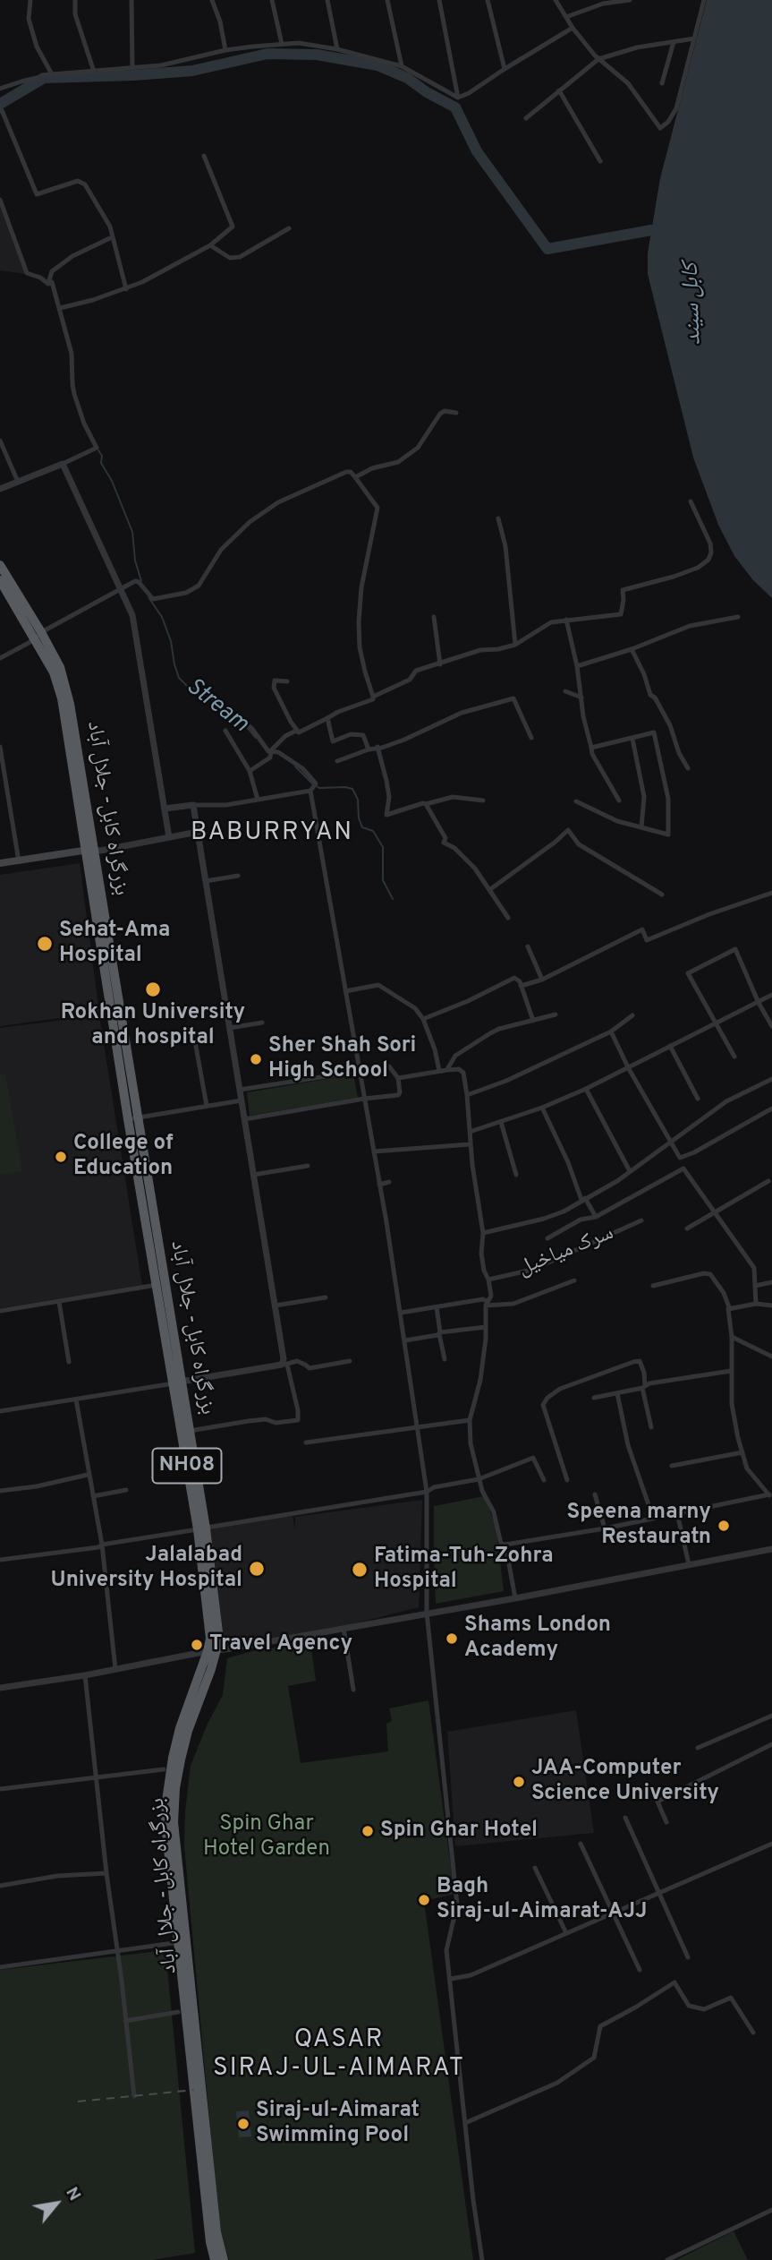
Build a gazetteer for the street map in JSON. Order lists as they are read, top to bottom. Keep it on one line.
{"streets":{"highway":["بزرگراه کابل- جلال آباد","NH08"],"street":["سرک میاخیل"]},"districts":["BABURRYAN","QASAR SIRAJ-UL-AIMARAT"],"water":["کابل سيند","Stream"],"parks":["Spin Ghar Hotel Garden"],"places":["Sehat-Ama Hospital","Rokhan University and hospital","Sher Shah Sori High School","College of Education","Speena marny Restauratn","Jalalabad University Hospital","Fatima-Tuh-Zohra Hospital","Shams London Academy","Travel Agency","JAA-Computer Science University","Spin Ghar Hotel","Bagh Siraj-ul-Aimarat-AJJ","Siraj-ul-Aimarat Swimming Pool"],"north":"top right"}
